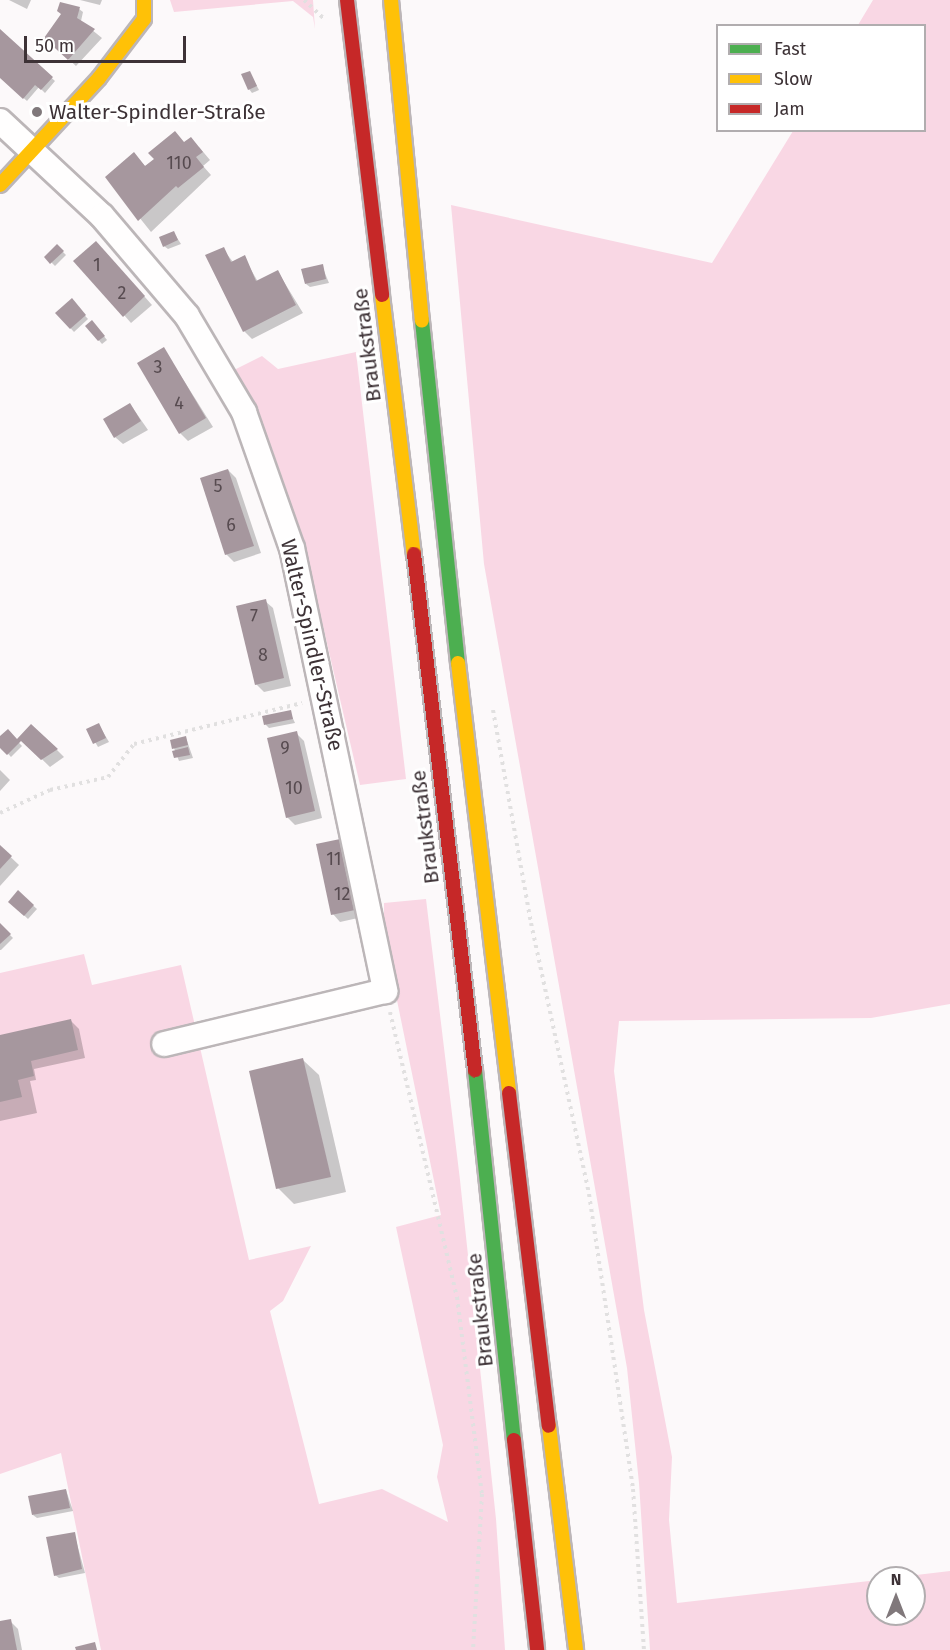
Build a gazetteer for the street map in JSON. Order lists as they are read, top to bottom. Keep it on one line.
{"streets":{"main road":["Braukstraße"],"street":["Walter-Spindler-Straße"]},"places":["Walter-Spindler-Straße"],"house_numbers":["110","1","2","3","4","5","6","7","8","9","10","11","12"],"legend":["Fast","Slow","Jam"],"scale_bar":"50 m","north":"top"}
